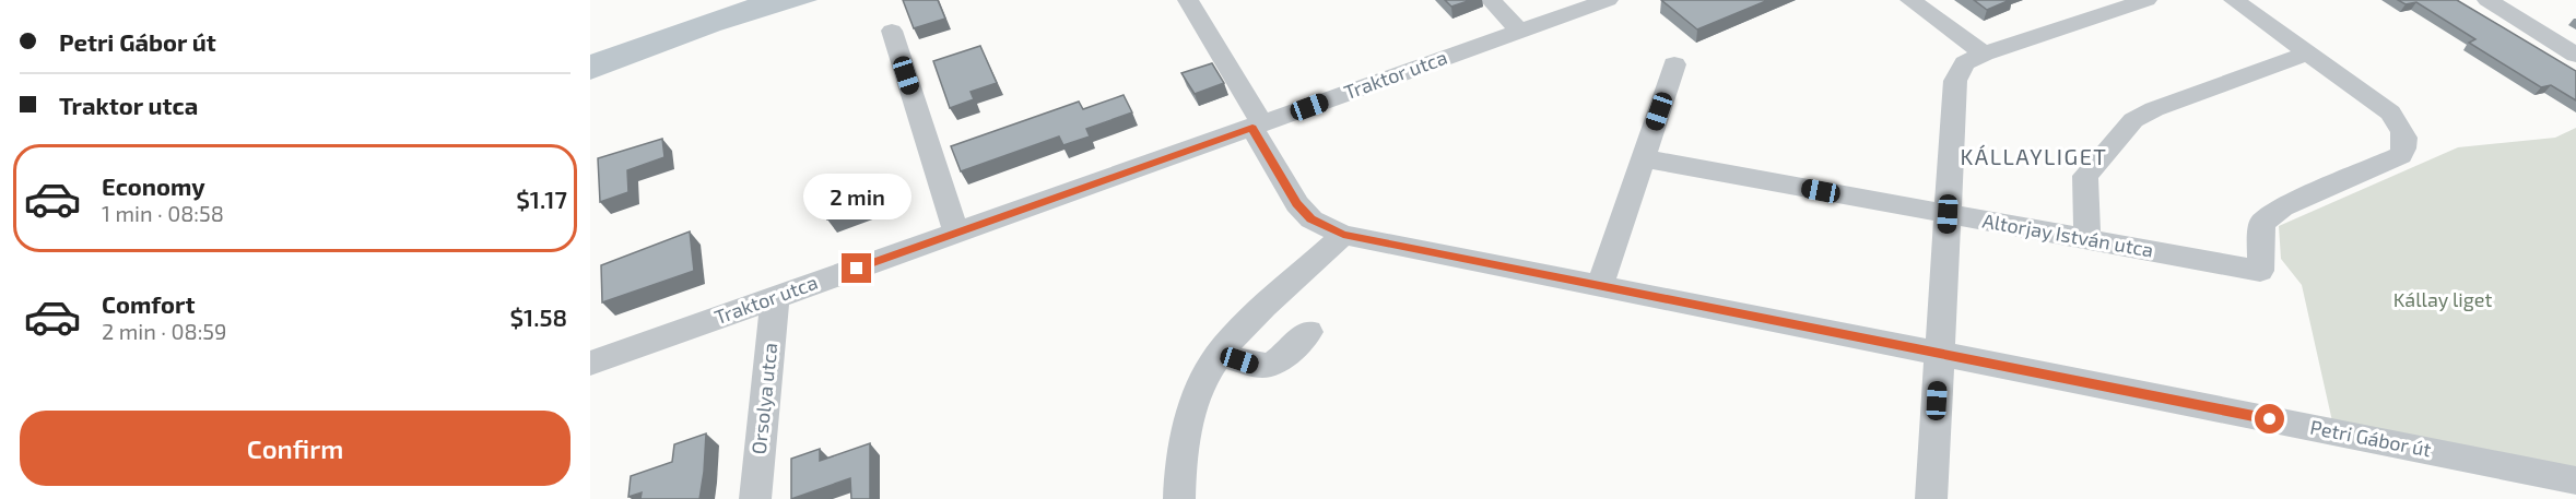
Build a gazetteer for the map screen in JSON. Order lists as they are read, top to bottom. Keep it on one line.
{"streets":{"street":["Traktor utca","Altorjay István utca","Orsolya utca","Petri Gábor út"]},"crossings":[["Traktor utca","Orsolya utca"],["Traktor utca","Petri Gábor út"]],"districts":["KÁLLAYLIGET"],"parks":["Kállay liget"],"page":{"banner":["Petri Gábor út","Traktor utca"],"list":[{"name":"Economy","note":"1 min · 08:58","value":"$1.17"},{"name":"Comfort","note":"2 min · 08:59","value":"$1.58"}],"bubble":"2 min","buttons":"Confirm"}}
